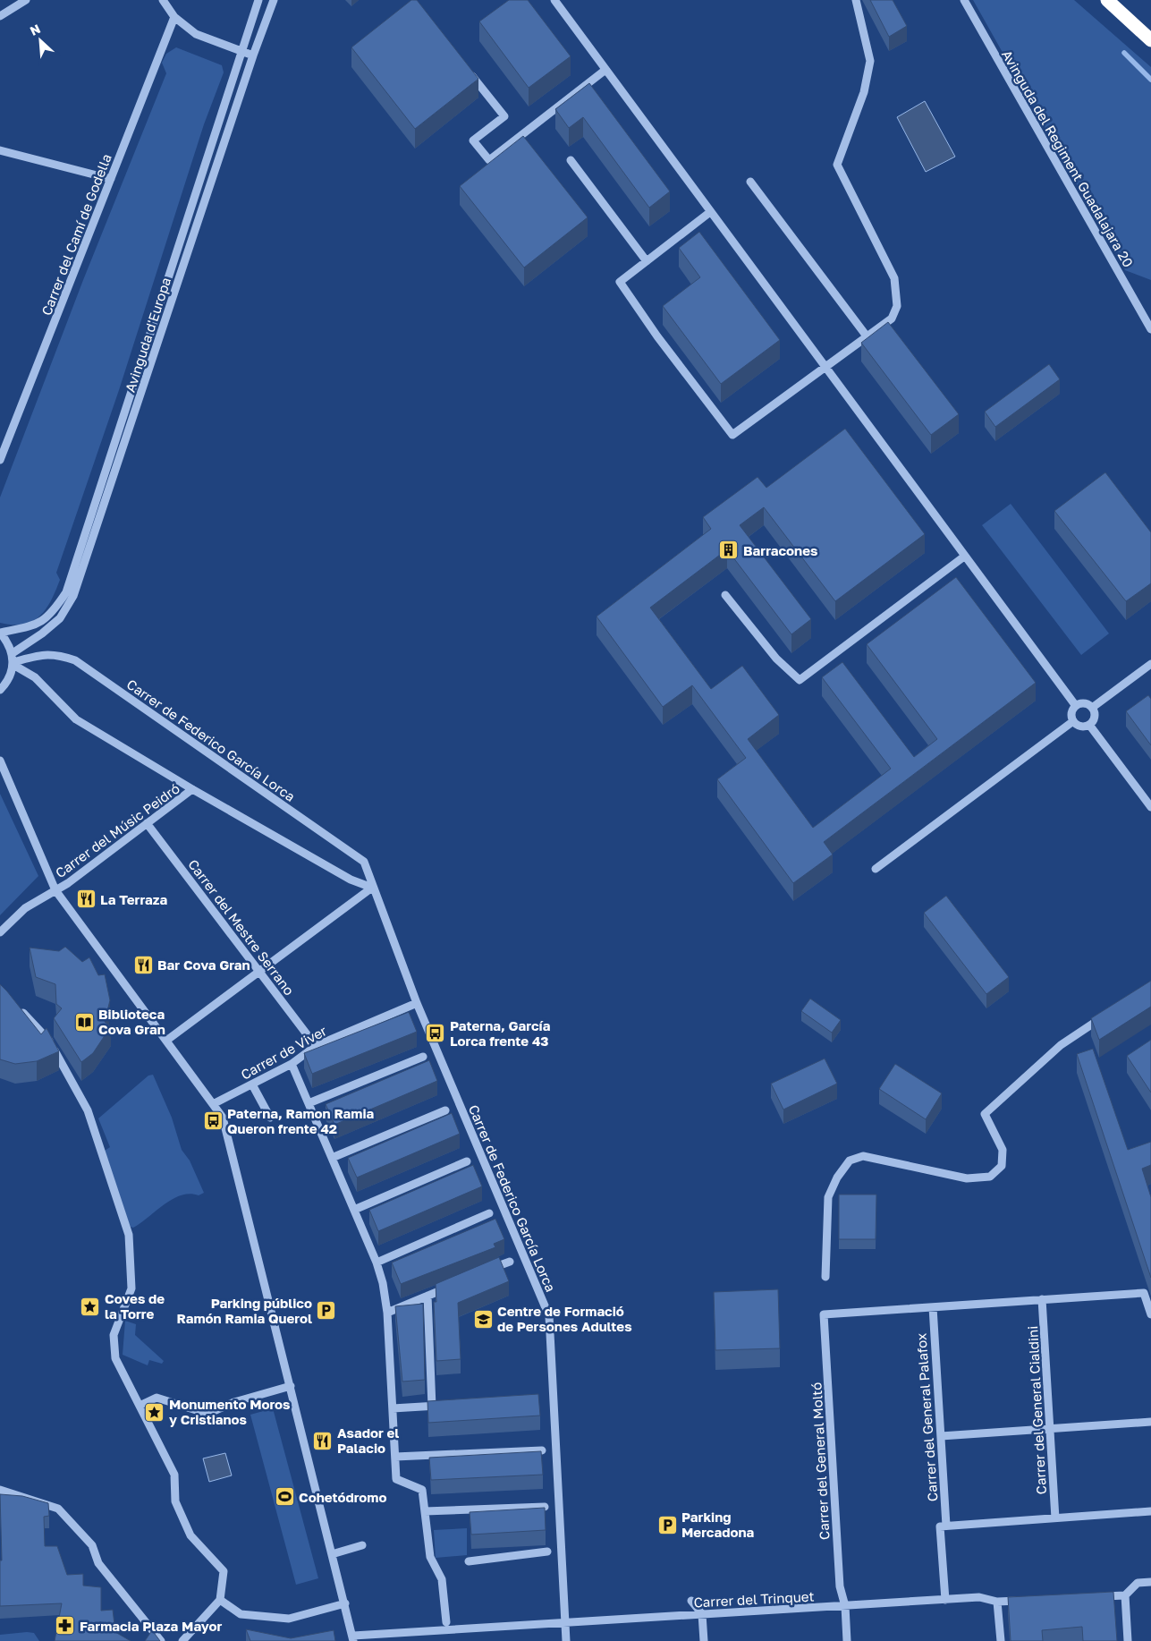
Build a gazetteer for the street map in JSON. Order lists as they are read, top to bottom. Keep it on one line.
{"streets":{"street":["Avinguda del Regiment Guadalajara 20","Carrer del Camí de Godella","Avinguda d'Europa","Carrer de Federico García Lorca","Carrer del Músic Peidró","Carrer del Mestre Serrano","Carrer de Viver","Carrer del General Cialdini","Carrer del General Palafox","Carrer del General Moltó","Carrer del Trinquet"]},"crossings":[["Carrer de Federico García Lorca","Carrer de Viver"],["Carrer de Federico García Lorca","Carrer del Trinquet"],["Carrer del Músic Peidró","Carrer del Mestre Serrano"],["Carrer del Mestre Serrano","Carrer de Viver"],["Carrer del General Palafox","Carrer del General Moltó"],["Carrer del General Palafox","Carrer del Trinquet"],["Carrer del General Moltó","Carrer del Trinquet"]],"places":{"building":["Barracones"],"restaurant":["La Terraza","Bar Cova Gran","Asador el Palacio"],"library":["Biblioteca Cova Gran"],"bus stop":["Paterna, García Lorca frente 43","Paterna, Ramon Ramia Queron frente 42"],"place":["Coves de la Torre","Monumento Moros y Cristianos"],"parking":["Parking público Ramón Ramia Querol","Parking Mercadona"],"school or university":["Centre de Formació de Persones Adultes"],"sports":["Cohetódromo"],"pharmacy":["Farmacia Plaza Mayor"]},"north":"top left"}
